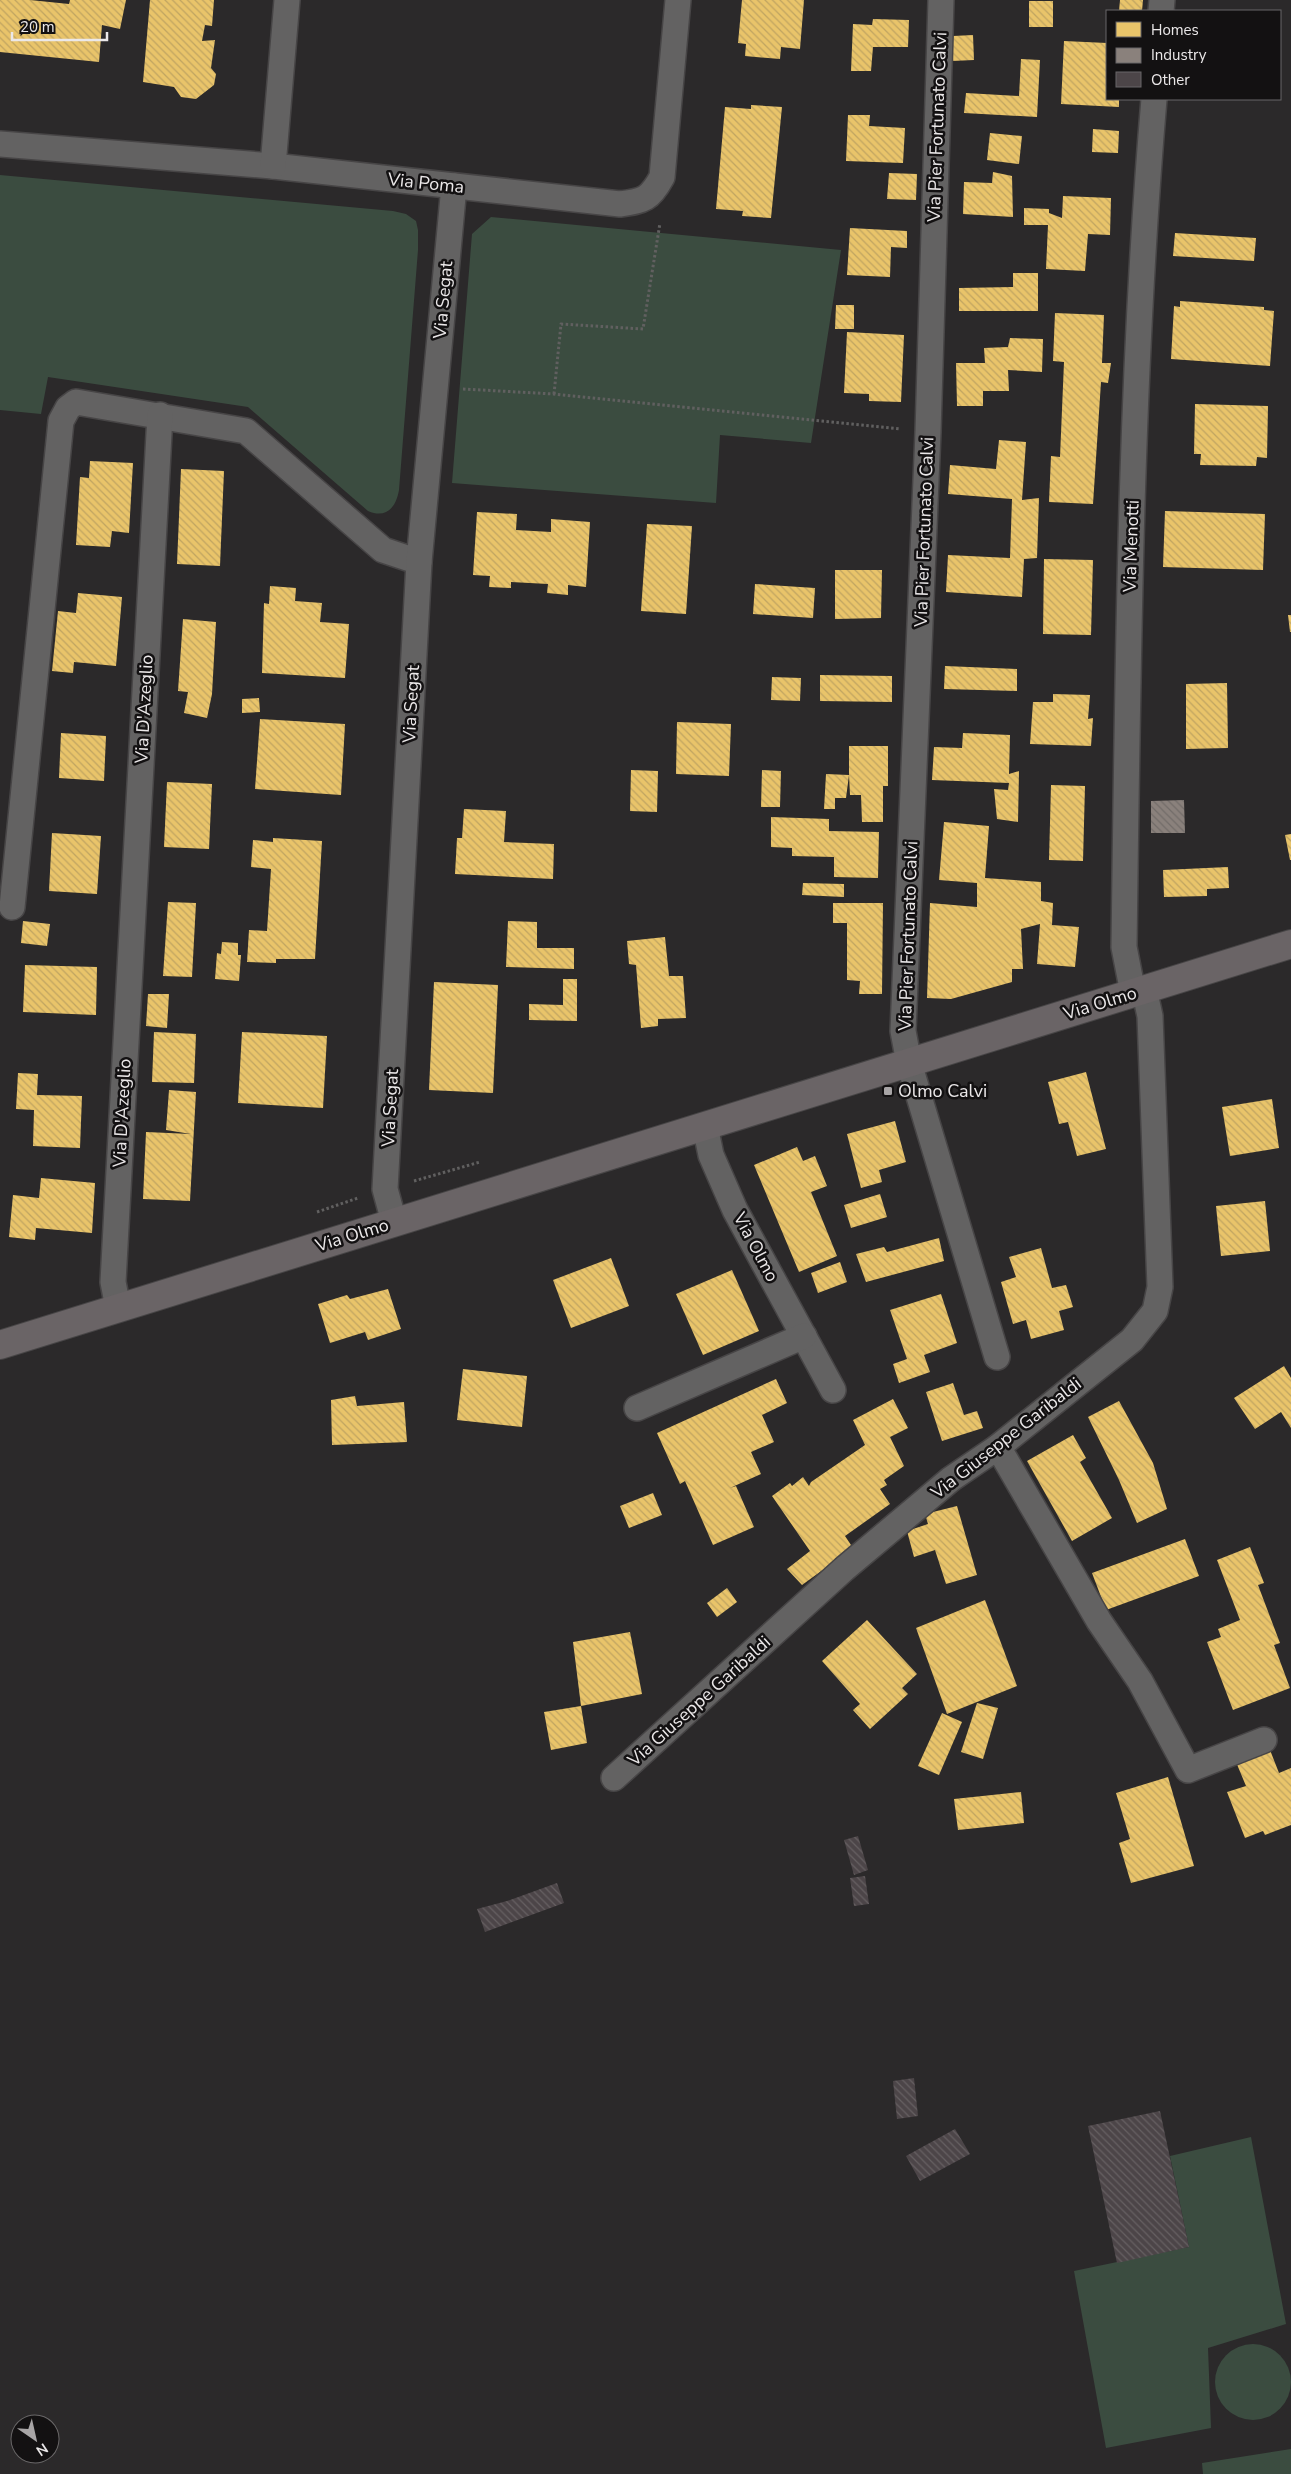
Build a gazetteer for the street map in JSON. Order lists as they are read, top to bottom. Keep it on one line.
{"streets":{"street":["Via Pier Fortunato Calvi","Via Poma","Via Segat","Via Menotti","Via D'Azeglio","Via Olmo","Via Giuseppe Garibaldi"]},"crossings":[["Via Pier Fortunato Calvi","Via Olmo"],["Via Poma","Via Segat"],["Via Segat","Via Olmo"],["Via Menotti","Via Olmo"],["Via Menotti","Via Giuseppe Garibaldi"],["Via D'Azeglio","Via Olmo"],["Via Olmo","Via Giuseppe Garibaldi"]],"places":{"transit":["Olmo Calvi"]},"legend":["Homes","Industry","Other"],"scale_bar":"20 m","north":"bottom right"}
